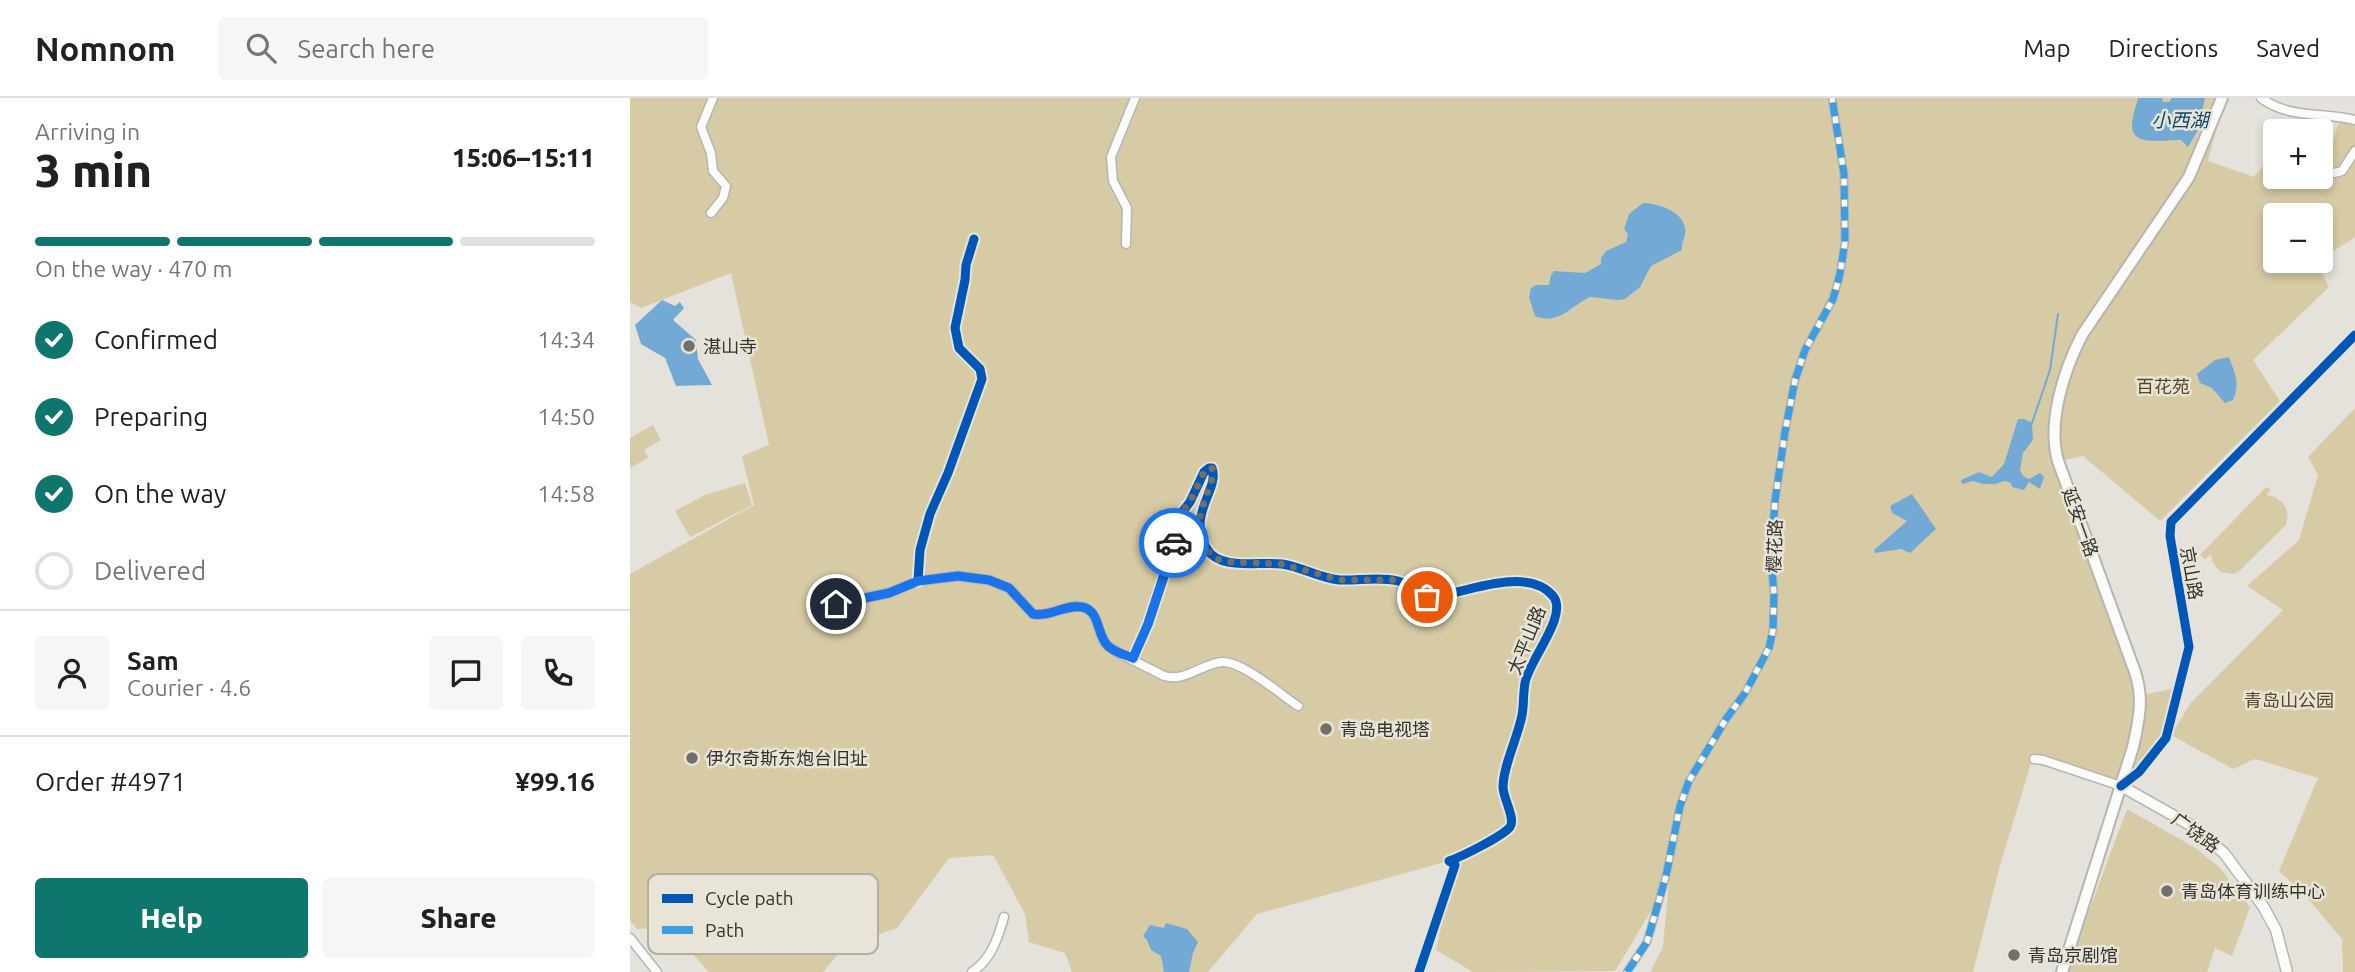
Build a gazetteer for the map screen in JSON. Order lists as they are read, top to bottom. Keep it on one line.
{"streets":{"main road":["延安一路"],"street":["樱花路","京山路","太平山路","广饶路"]},"crossings":[["延安一路","京山路"],["延安一路","广饶路"],["京山路","广饶路"]],"water":["小西湖"],"parks":["百花苑","青岛山公园"],"places":["湛山寺","青岛电视塔","伊尔奇斯东炮台旧址","青岛体育训练中心","青岛京剧馆"],"legend":["Cycle path","Path"],"page":{"header":"Nomnom","search":"Search here","nav":["Map","Directions","Saved"],"heading":["3 min","Arriving in","15:06–15:11"],"panel":["Sam","Courier · 4.6","Order #4971","¥99.16"],"map_buttons":["+","−"],"bar":"On the way · 470 m","list":[["Confirmed","14:34"],["Preparing","14:50"],["On the way","14:58"],"Delivered"],"buttons":["Help","Share"]}}
